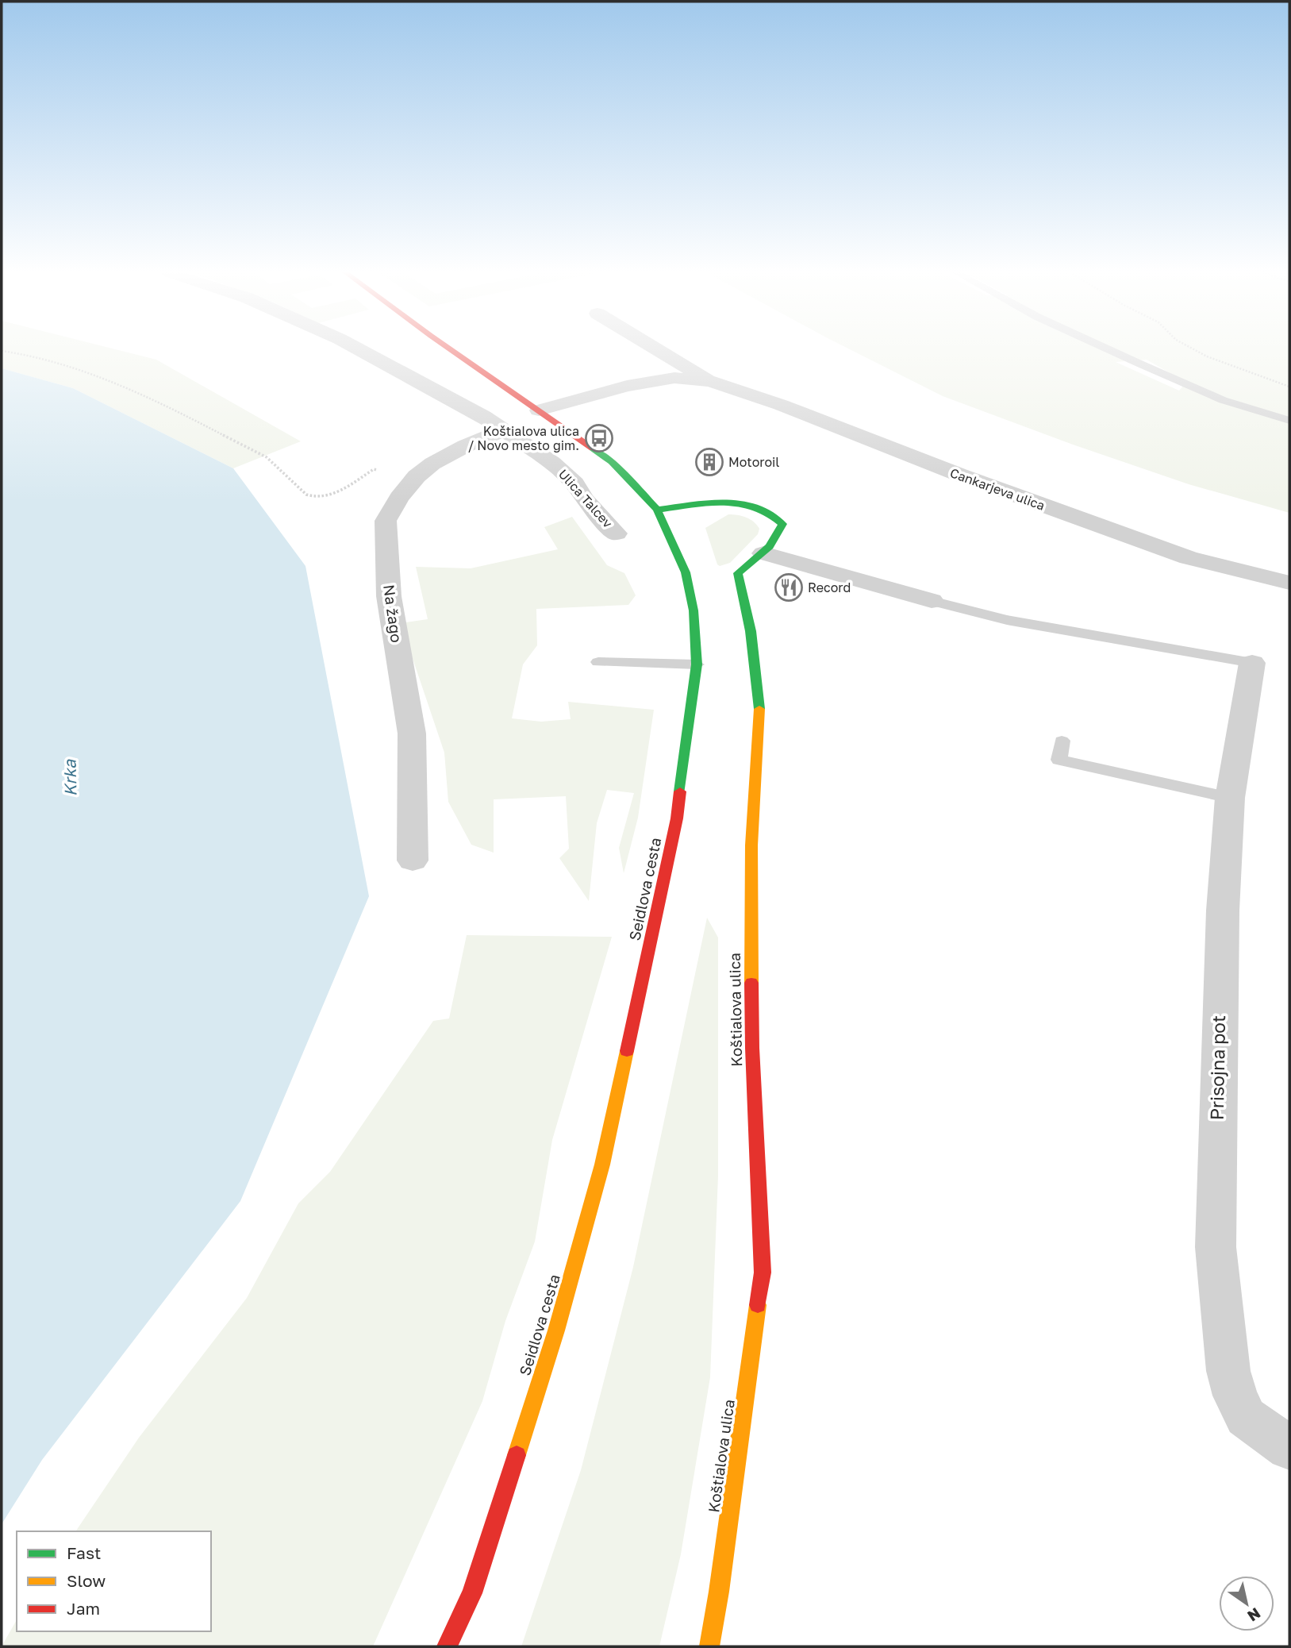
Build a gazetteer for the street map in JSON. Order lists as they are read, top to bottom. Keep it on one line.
{"streets":{"street":["Cankarjeva ulica","Ulica Talcev","Na žago","Seidlova cesta","Koštialova ulica","Prisojna pot"]},"crossings":[["Cankarjeva ulica","Seidlova cesta"],["Ulica Talcev","Na žago"],["Seidlova cesta","Koštialova ulica"]],"water":["Krka"],"places":{"bus stop":["Koštialova ulica / Novo mesto gim."],"building":["Motoroil"],"restaurant":["Record"]},"legend":["Fast","Slow","Jam"],"north":"bottom right"}
